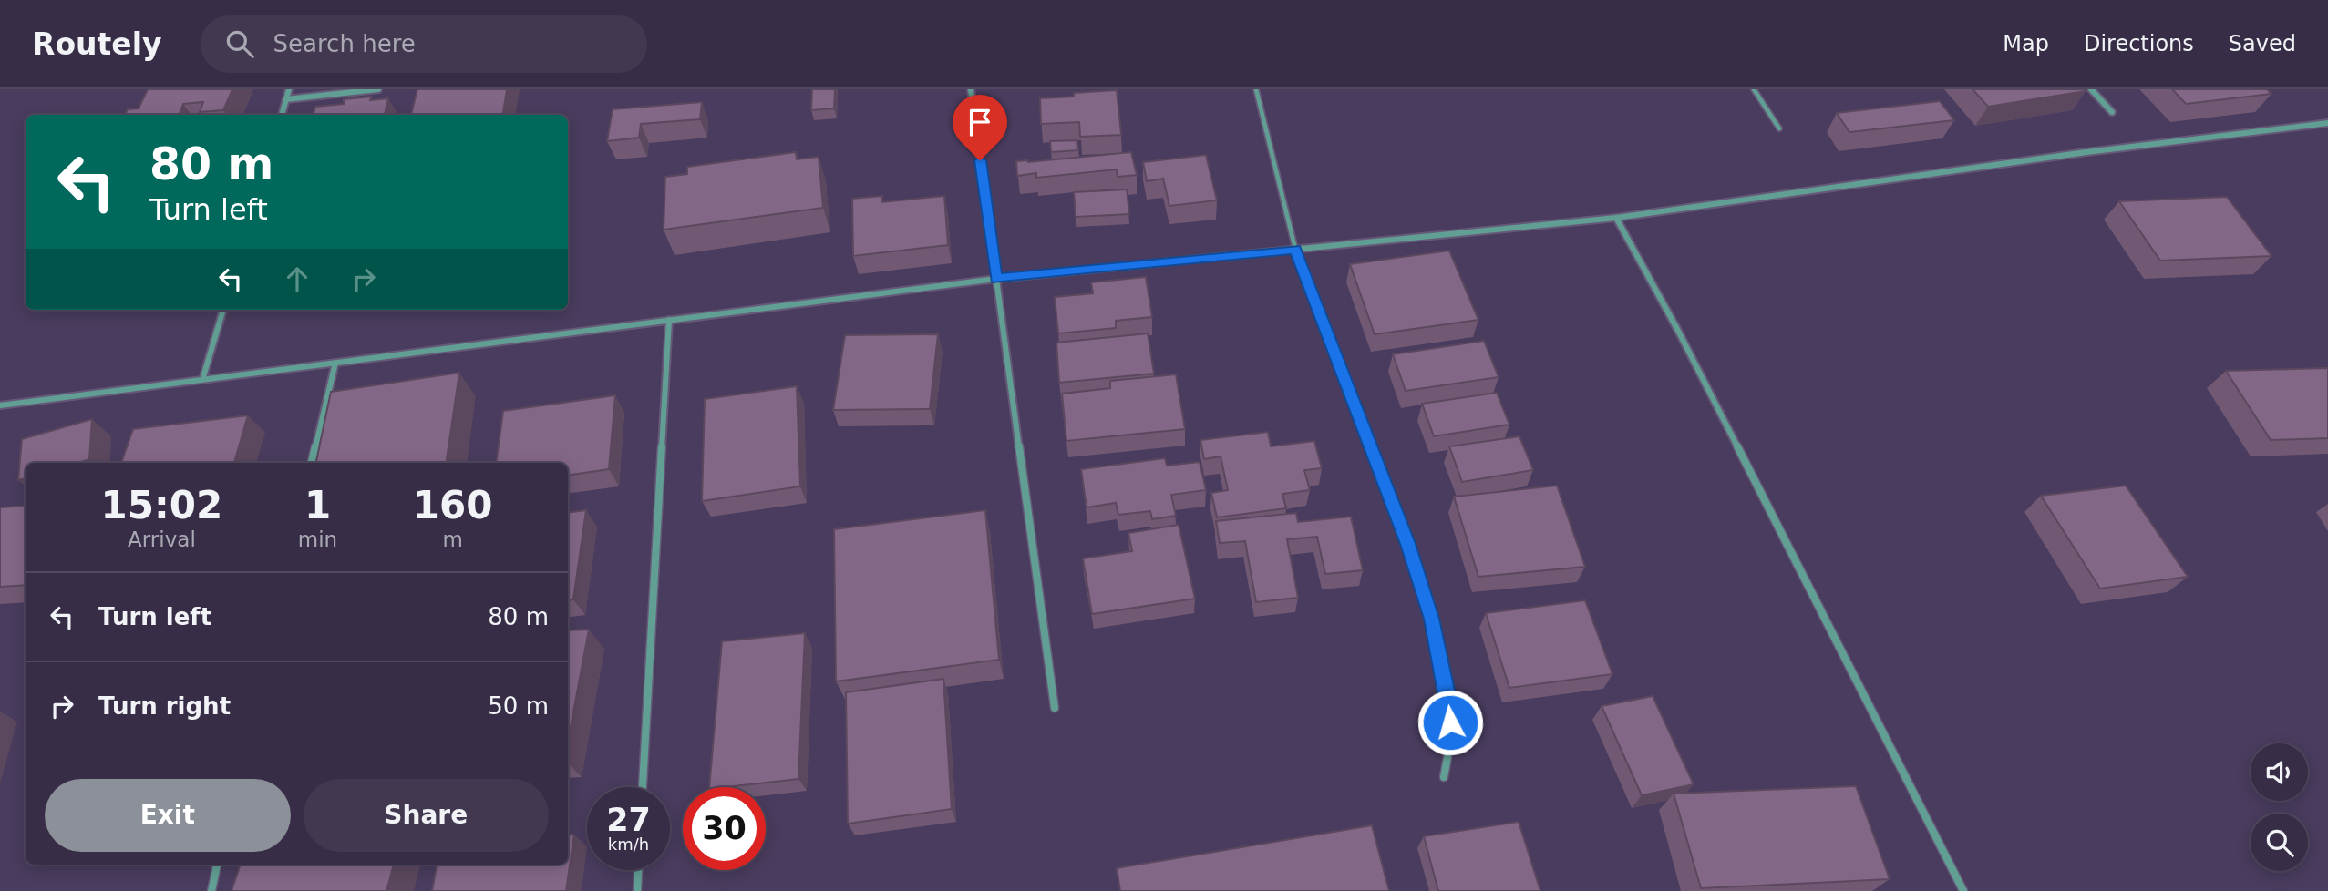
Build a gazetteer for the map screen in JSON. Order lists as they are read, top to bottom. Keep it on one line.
{"page":{"header":"Routely","search":"Search here","nav":["Map","Directions","Saved"],"turn":["80 m","Turn left"],"eta":["15:02","Arrival","1","min","160","m"],"list":[{"name":"Turn left","value":"80 m"},{"name":"Turn right","value":"50 m"}],"buttons":["Exit","Share"],"speed":"27 km/h","limit":"30"}}
